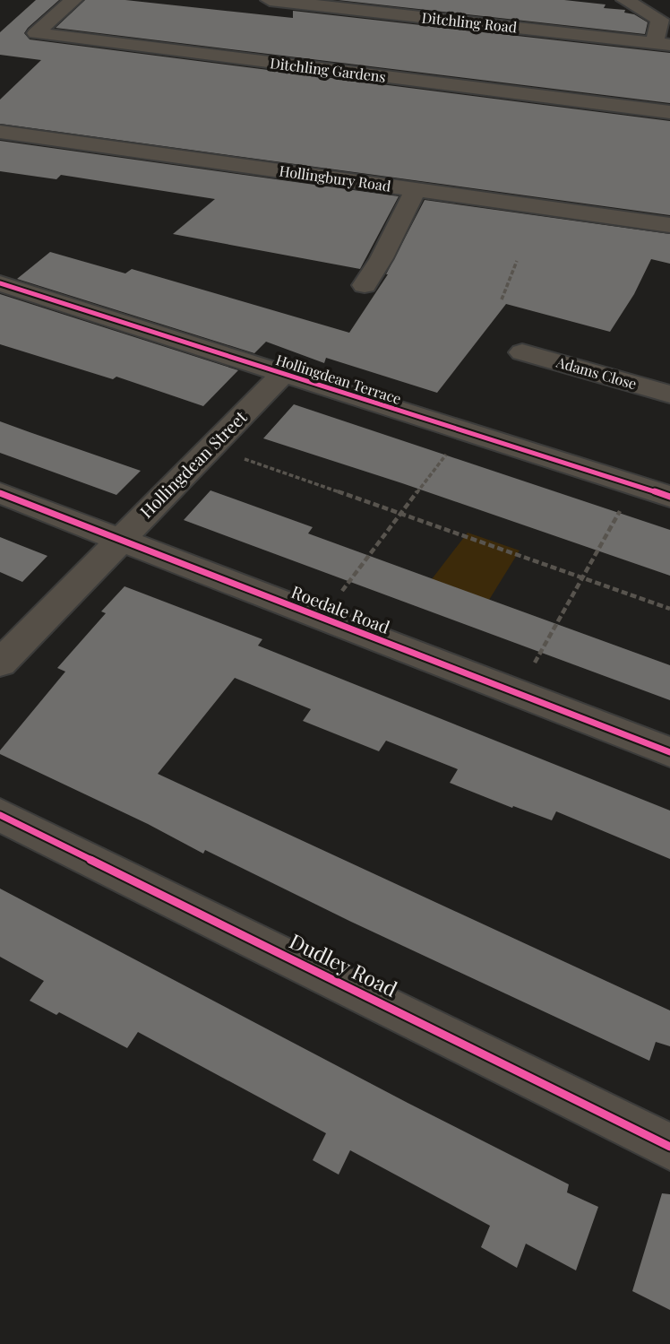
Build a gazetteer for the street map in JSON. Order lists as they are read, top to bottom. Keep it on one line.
{"streets":{"street":["Ditchling Road","Ditchling Gardens","Hollingbury Road","Adams Close","Hollingdean Terrace","Hollingdean Street","Roedale Road","Dudley Road"]},"crossings":[["Hollingdean Terrace","Hollingdean Street"],["Hollingdean Street","Roedale Road"]]}
